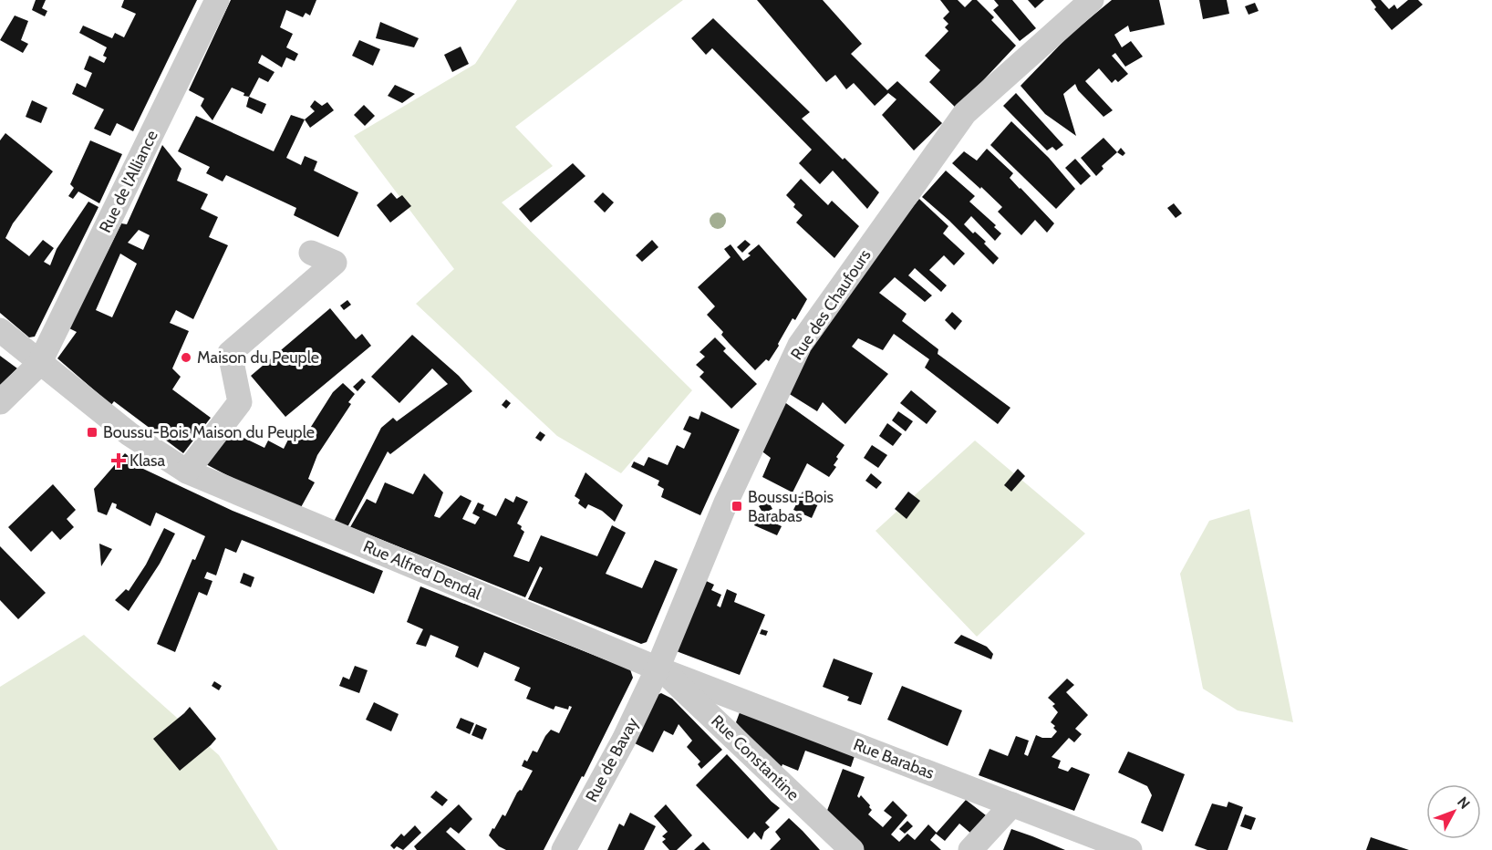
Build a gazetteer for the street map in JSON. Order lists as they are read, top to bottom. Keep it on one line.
{"streets":{"street":["Rue de l'Alliance","Rue des Chaufours","Rue Alfred Dendal","Rue Constantine","Rue Barabas","Rue de Bavay"]},"crossings":[["Rue de l'Alliance","Rue Alfred Dendal"],["Rue des Chaufours","Rue Alfred Dendal"],["Rue des Chaufours","Rue Constantine"],["Rue des Chaufours","Rue Barabas"],["Rue des Chaufours","Rue de Bavay"],["Rue Alfred Dendal","Rue Constantine"],["Rue Alfred Dendal","Rue Barabas"],["Rue Alfred Dendal","Rue de Bavay"],["Rue Constantine","Rue Barabas"],["Rue Constantine","Rue de Bavay"],["Rue Barabas","Rue de Bavay"]],"places":{"other":["Maison du Peuple"],"transit":["Boussu-Bois Maison du Peuple","Boussu-Bois Barabas"],"health":["Klasa"]},"north":"top right"}
